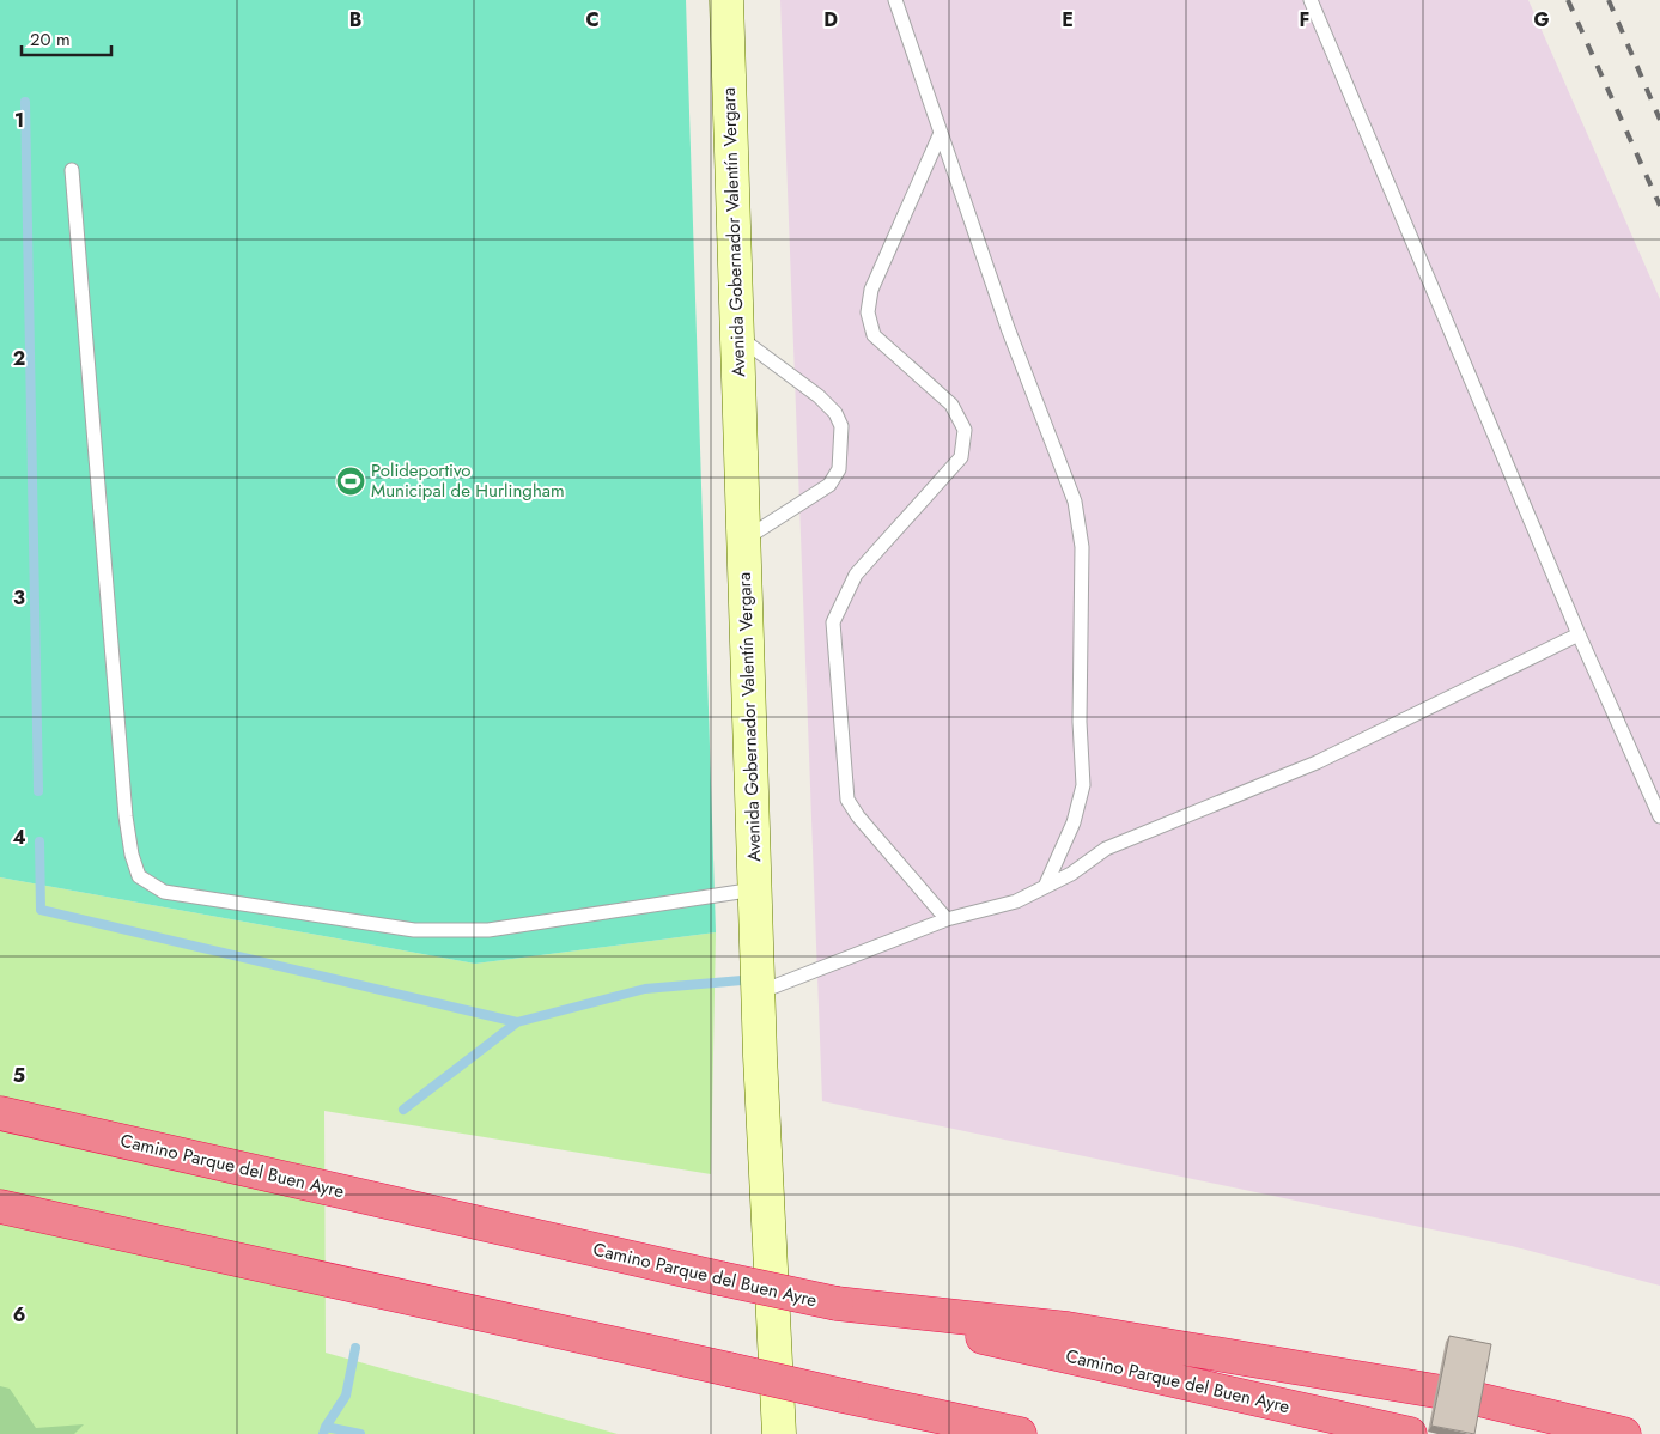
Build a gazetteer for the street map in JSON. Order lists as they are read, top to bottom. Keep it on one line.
{"streets":{"highway":["Camino Parque del Buen Ayre"],"street":["Avenida Gobernador Valentín Vergara"]},"places":{"sports":["Polideportivo Municipal de Hurlingham"]},"scale_bar":"20 m","grid":{"columns":["B","C","D","E","F","G"],"rows":["1","2","3","4","5","6"]}}
